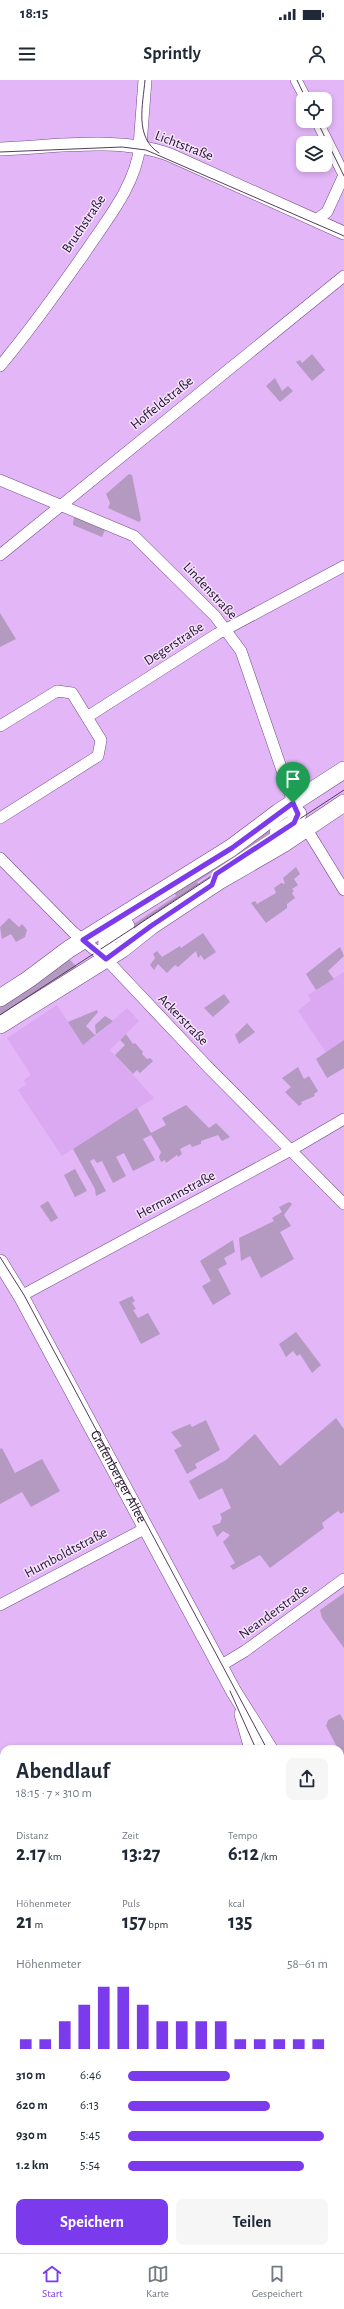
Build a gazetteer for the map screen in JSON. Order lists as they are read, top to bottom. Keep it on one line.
{"streets":{"main road":["Grafenberger Allee"],"street":["Lichtstraße","Bruchstraße","Hoffeldstraße","Lindenstraße","Degerstraße","Ackerstraße","Hermannstraße","Humboldtstraße","Neanderstraße"]},"crossings":[["Lichtstraße","Bruchstraße"],["Hoffeldstraße","Lindenstraße"],["Lindenstraße","Degerstraße"],["Ackerstraße","Hermannstraße"],["Hermannstraße","Grafenberger Allee"],["Grafenberger Allee","Humboldtstraße"],["Grafenberger Allee","Neanderstraße"]],"page":{"status":"18:15","header":"Sprintly","heading":["Abendlauf","18:15 · 7 × 310 m"],"stats":[["Distanz","2.17 km"],["Zeit","13:27"],["Tempo","6:12 /km"],["Höhenmeter","21 m"],["Puls","157 bpm"],["kcal","135"]],"chart":["Höhenmeter","58–61 m"],"list":[{"name":"310 m","note":"6:46"},{"name":"620 m","note":"6:13"},{"name":"930 m","note":"5:45"},{"name":"1.2 km","note":"5:54"}],"buttons":["Speichern","Teilen"],"tabs":["Start","Karte","Gespeichert"]}}
